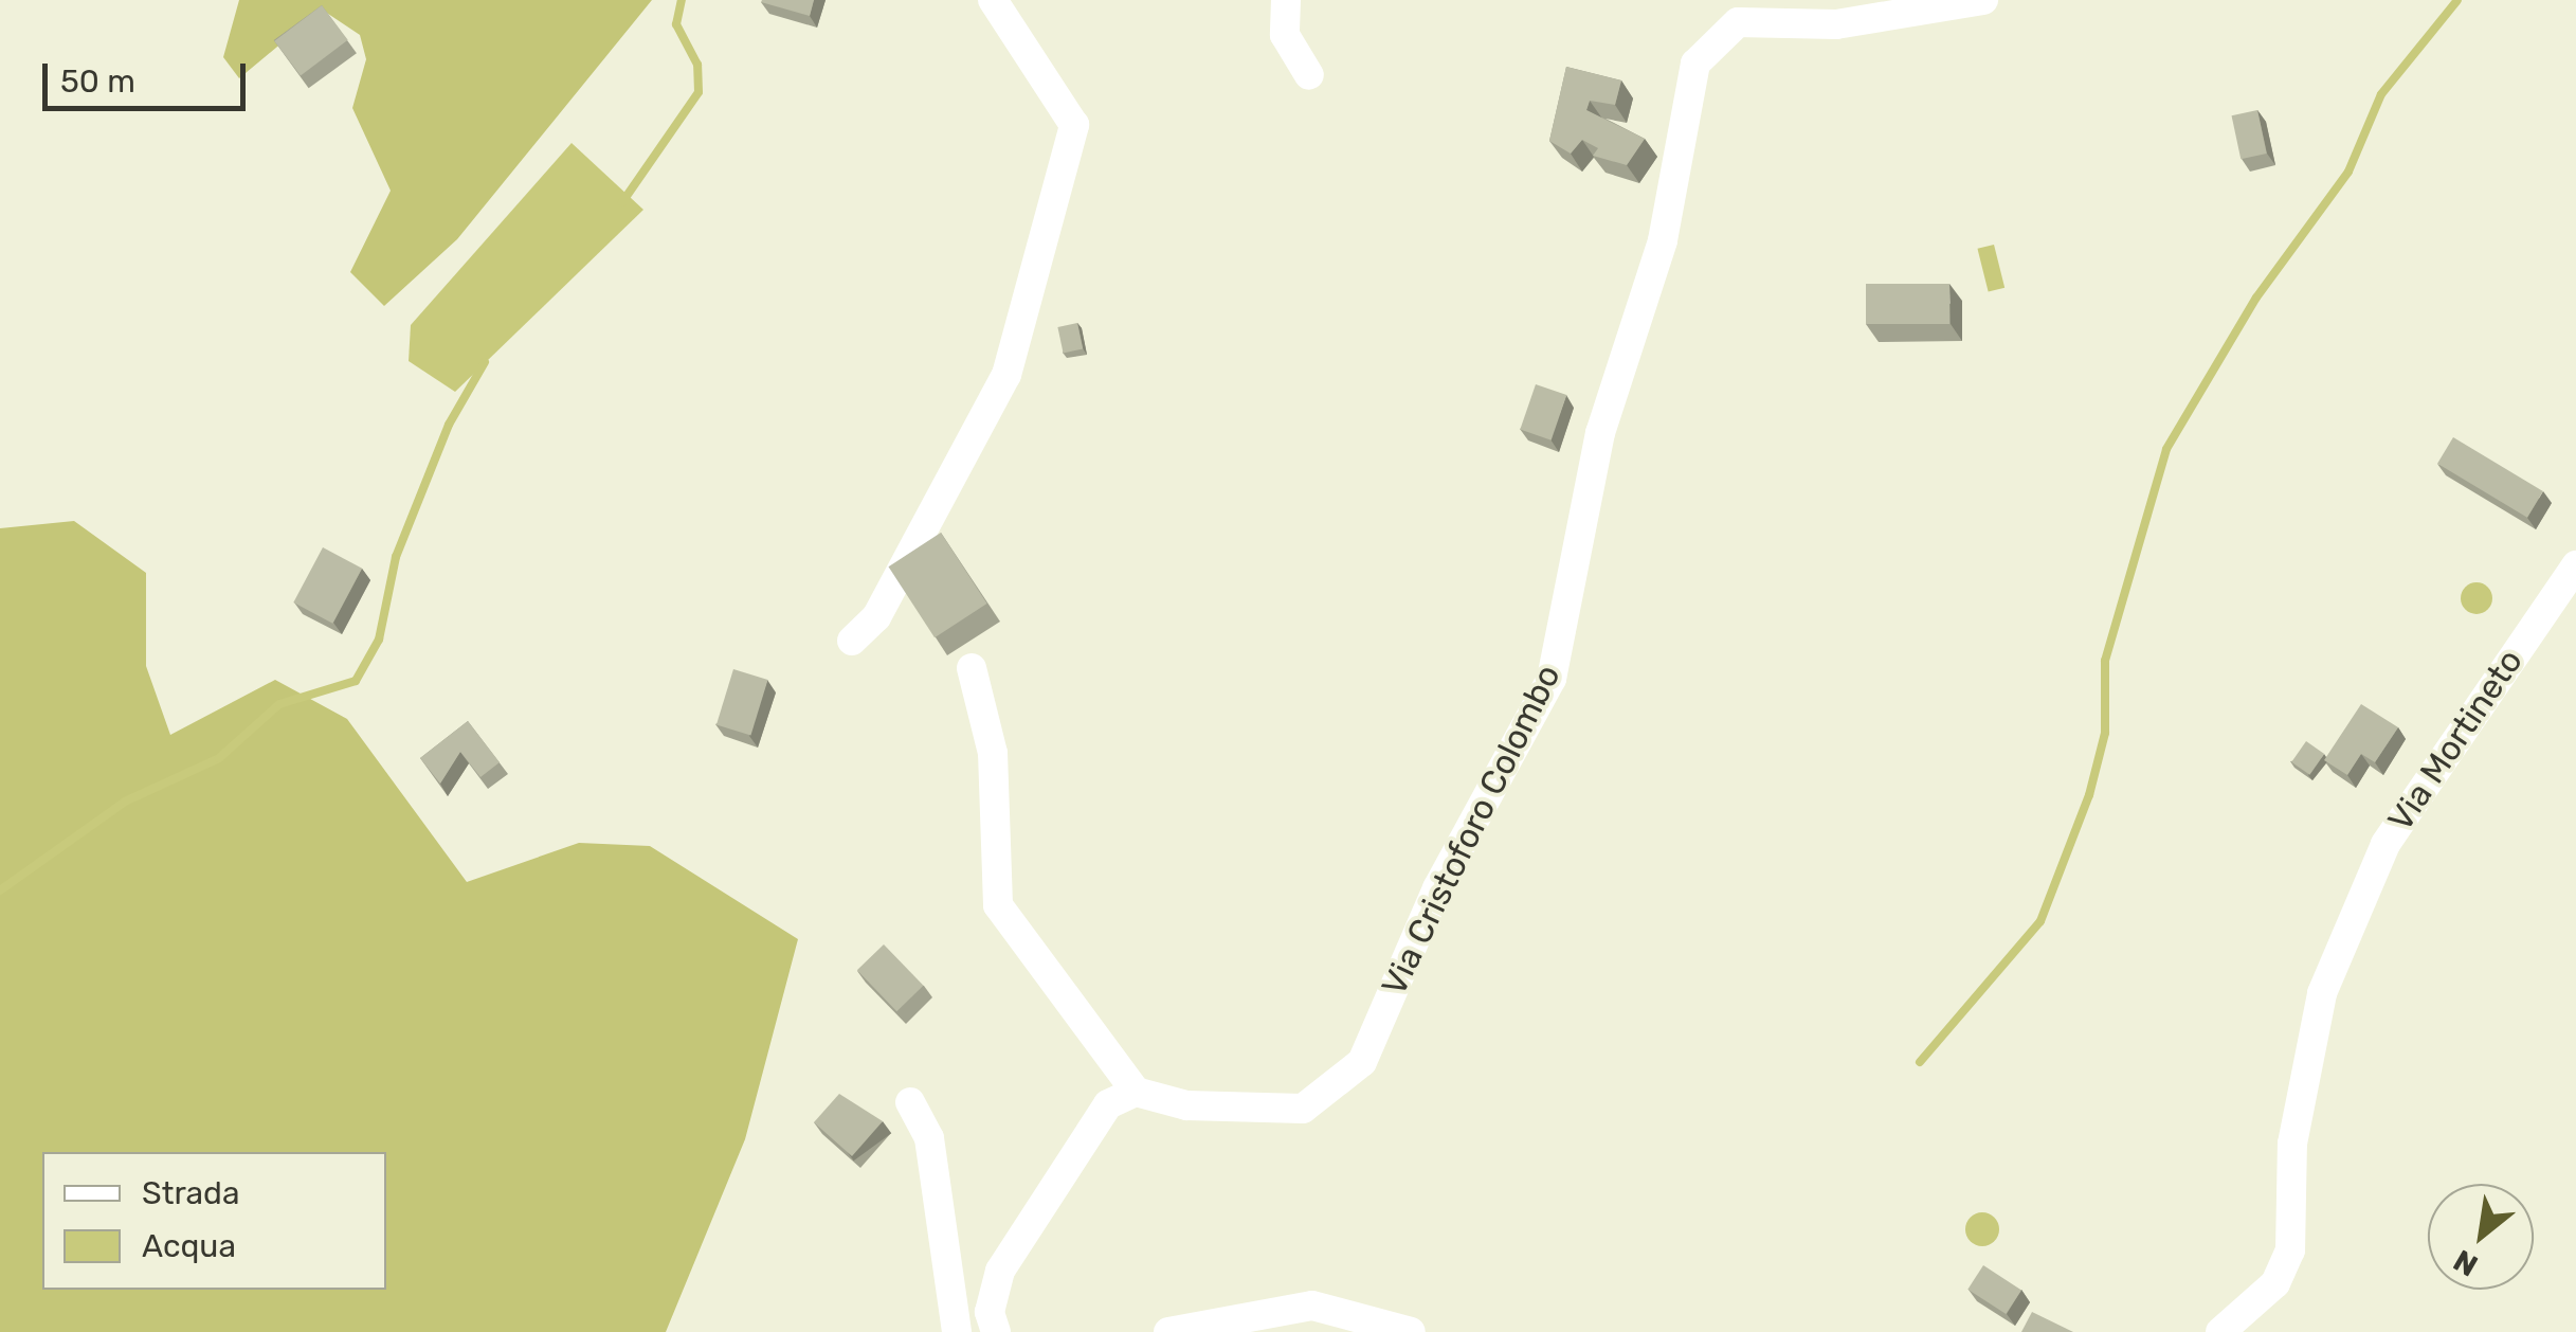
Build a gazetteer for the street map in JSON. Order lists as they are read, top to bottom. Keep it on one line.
{"streets":{"street":["Via Mortineto","Via Cristoforo Colombo"]},"legend":["Strada","Acqua"],"scale_bar":"50 m","north":"bottom left"}
